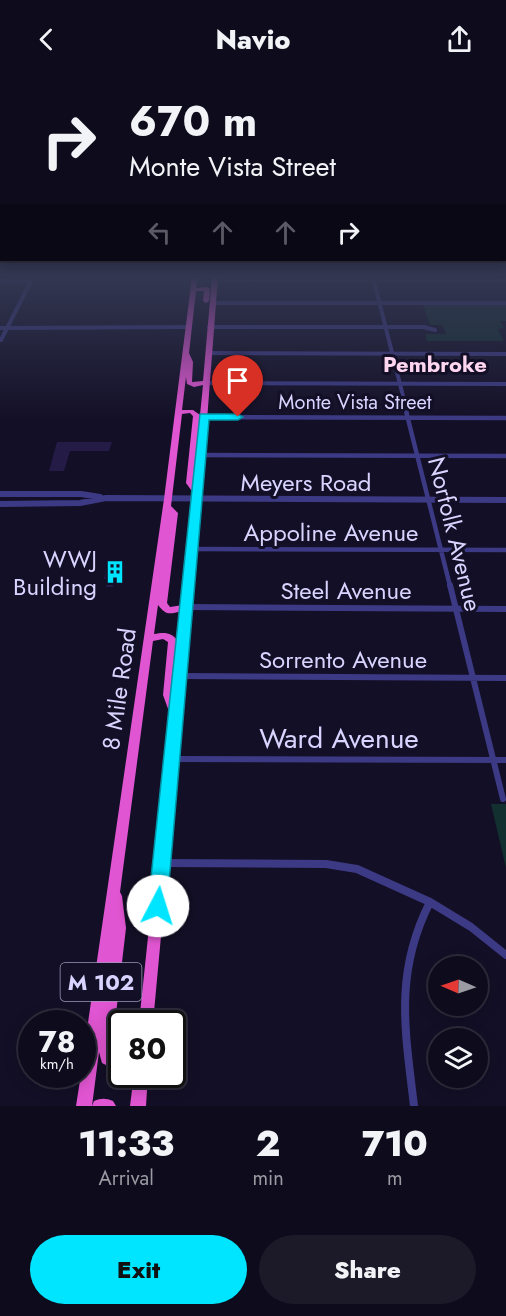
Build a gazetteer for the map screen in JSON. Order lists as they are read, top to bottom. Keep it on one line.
{"streets":{"highway":["8 Mile Road","M 102"],"street":["Monte Vista Street","Meyers Road","Appoline Avenue","Norfolk Avenue","Steel Avenue","Sorrento Avenue","Ward Avenue"]},"crossings":[["Monte Vista Street","Norfolk Avenue"],["Monte Vista Street","M 102"],["Meyers Road","Norfolk Avenue"],["Meyers Road","8 Mile Road"],["Meyers Road","M 102"],["Appoline Avenue","Norfolk Avenue"],["Appoline Avenue","M 102"],["Norfolk Avenue","Steel Avenue"],["Norfolk Avenue","Sorrento Avenue"],["Norfolk Avenue","Ward Avenue"],["Steel Avenue","M 102"],["Sorrento Avenue","M 102"],["Ward Avenue","M 102"]],"districts":["Pembroke"],"places":{"building":["WWJ Building"]},"north":"left","page":{"header":"Navio","turn":["670 m","Monte Vista Street"],"speed":"78 km/h","limit":"80","eta":["11:33","Arrival","2","min","710","m"],"buttons":["Exit","Share"]}}
